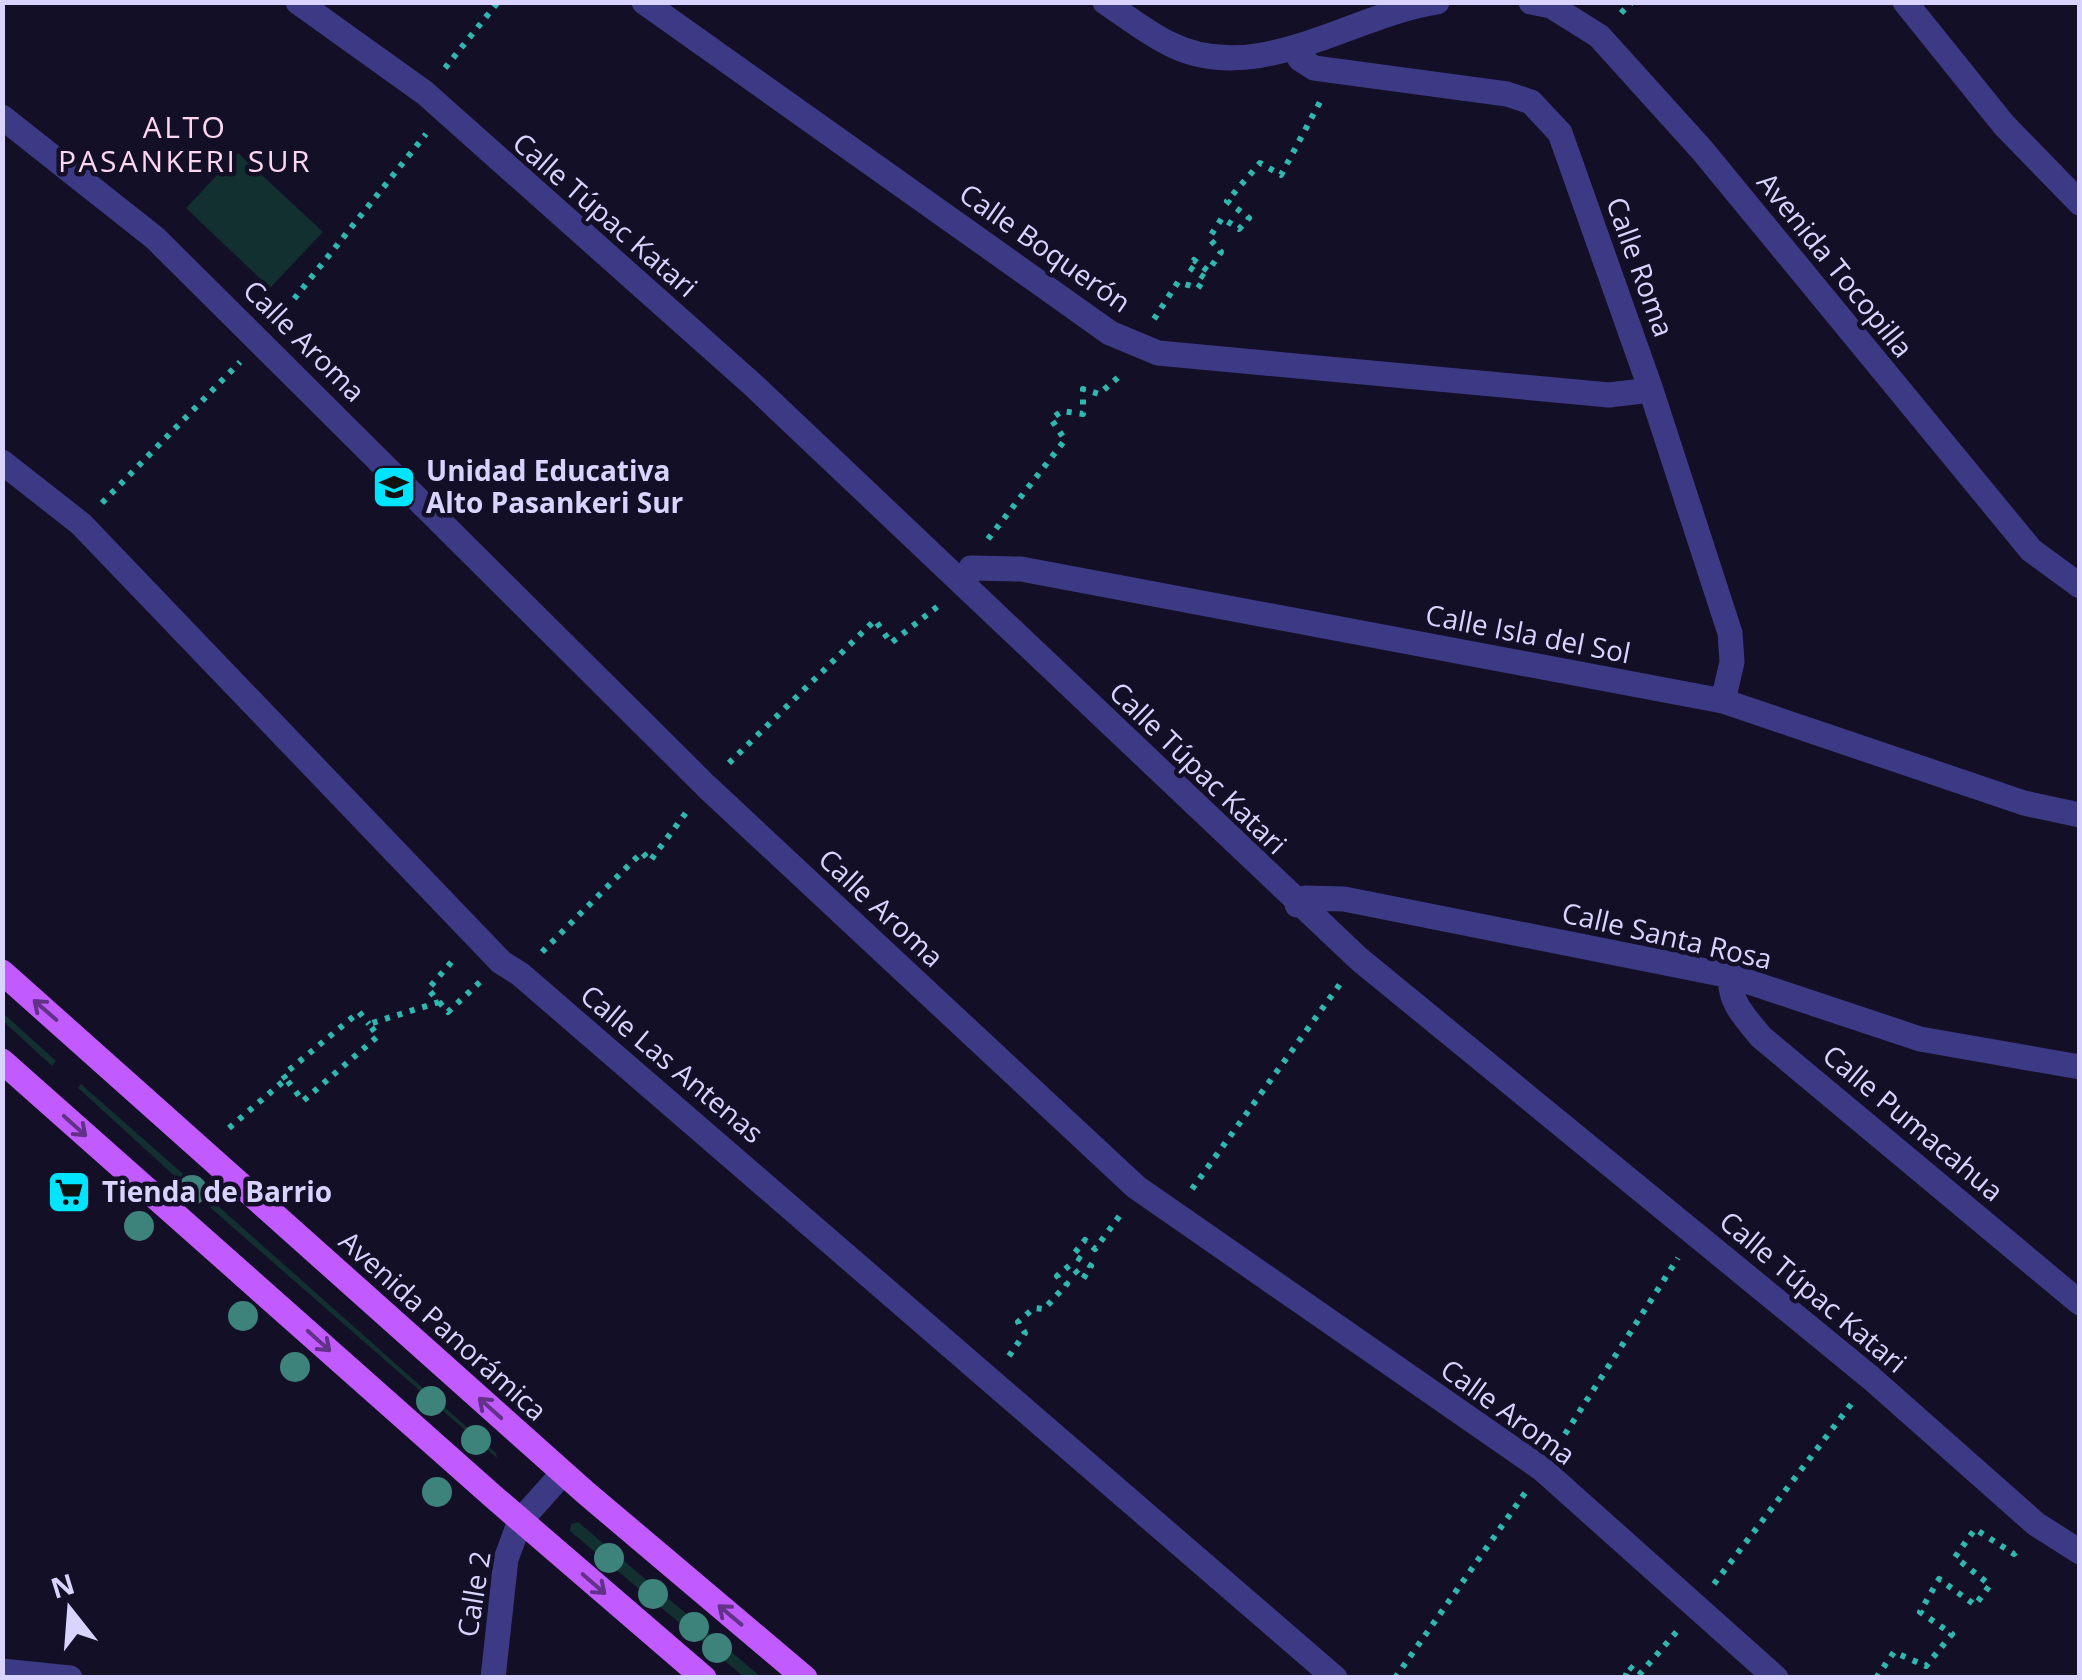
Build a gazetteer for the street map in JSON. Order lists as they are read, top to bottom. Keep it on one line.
{"streets":{"main road":["Avenida Panorámica"],"street":["Calle Túpac Katari","Calle Boquerón","Avenida Tocopilla","Calle Roma","Calle Aroma","Calle Isla del Sol","Calle Santa Rosa","Calle Las Antenas","Calle Pumacahua","Calle 2"]},"crossings":[["Calle Túpac Katari","Calle Isla del Sol"],["Calle Túpac Katari","Calle Santa Rosa"],["Calle Boquerón","Calle Roma"],["Calle Roma","Calle Isla del Sol"],["Calle Santa Rosa","Calle Pumacahua"]],"districts":["ALTO PASANKERI SUR"],"places":{"school or university":["Unidad Educativa Alto Pasankeri Sur"],"supermarket":["Tienda de Barrio"]},"north":"top"}
